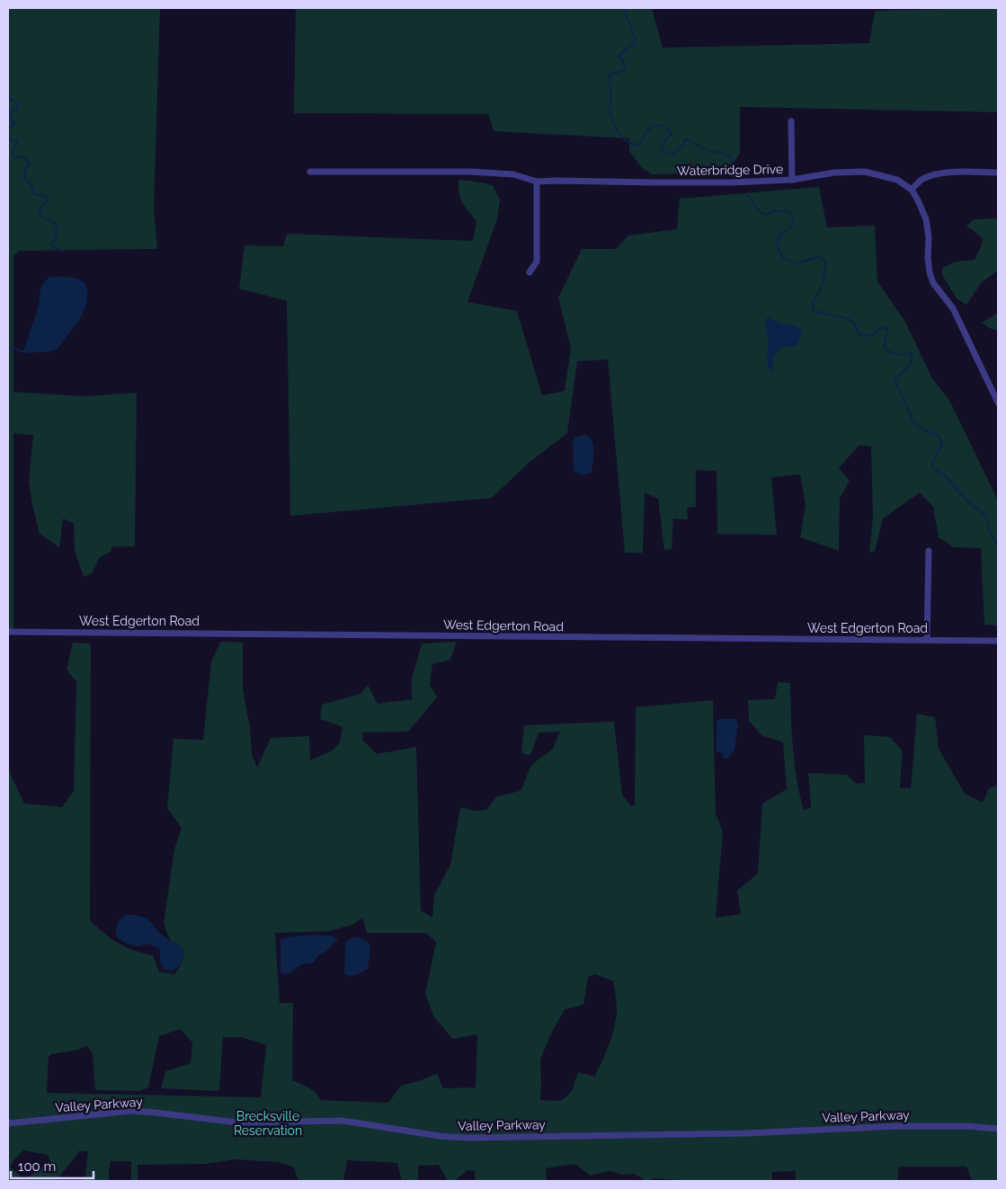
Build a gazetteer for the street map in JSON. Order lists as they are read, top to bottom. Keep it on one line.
{"streets":{"street":["Waterbridge Drive","West Edgerton Road","Valley Parkway"]},"parks":["Brecksville Reservation"],"scale_bar":"100 m"}
